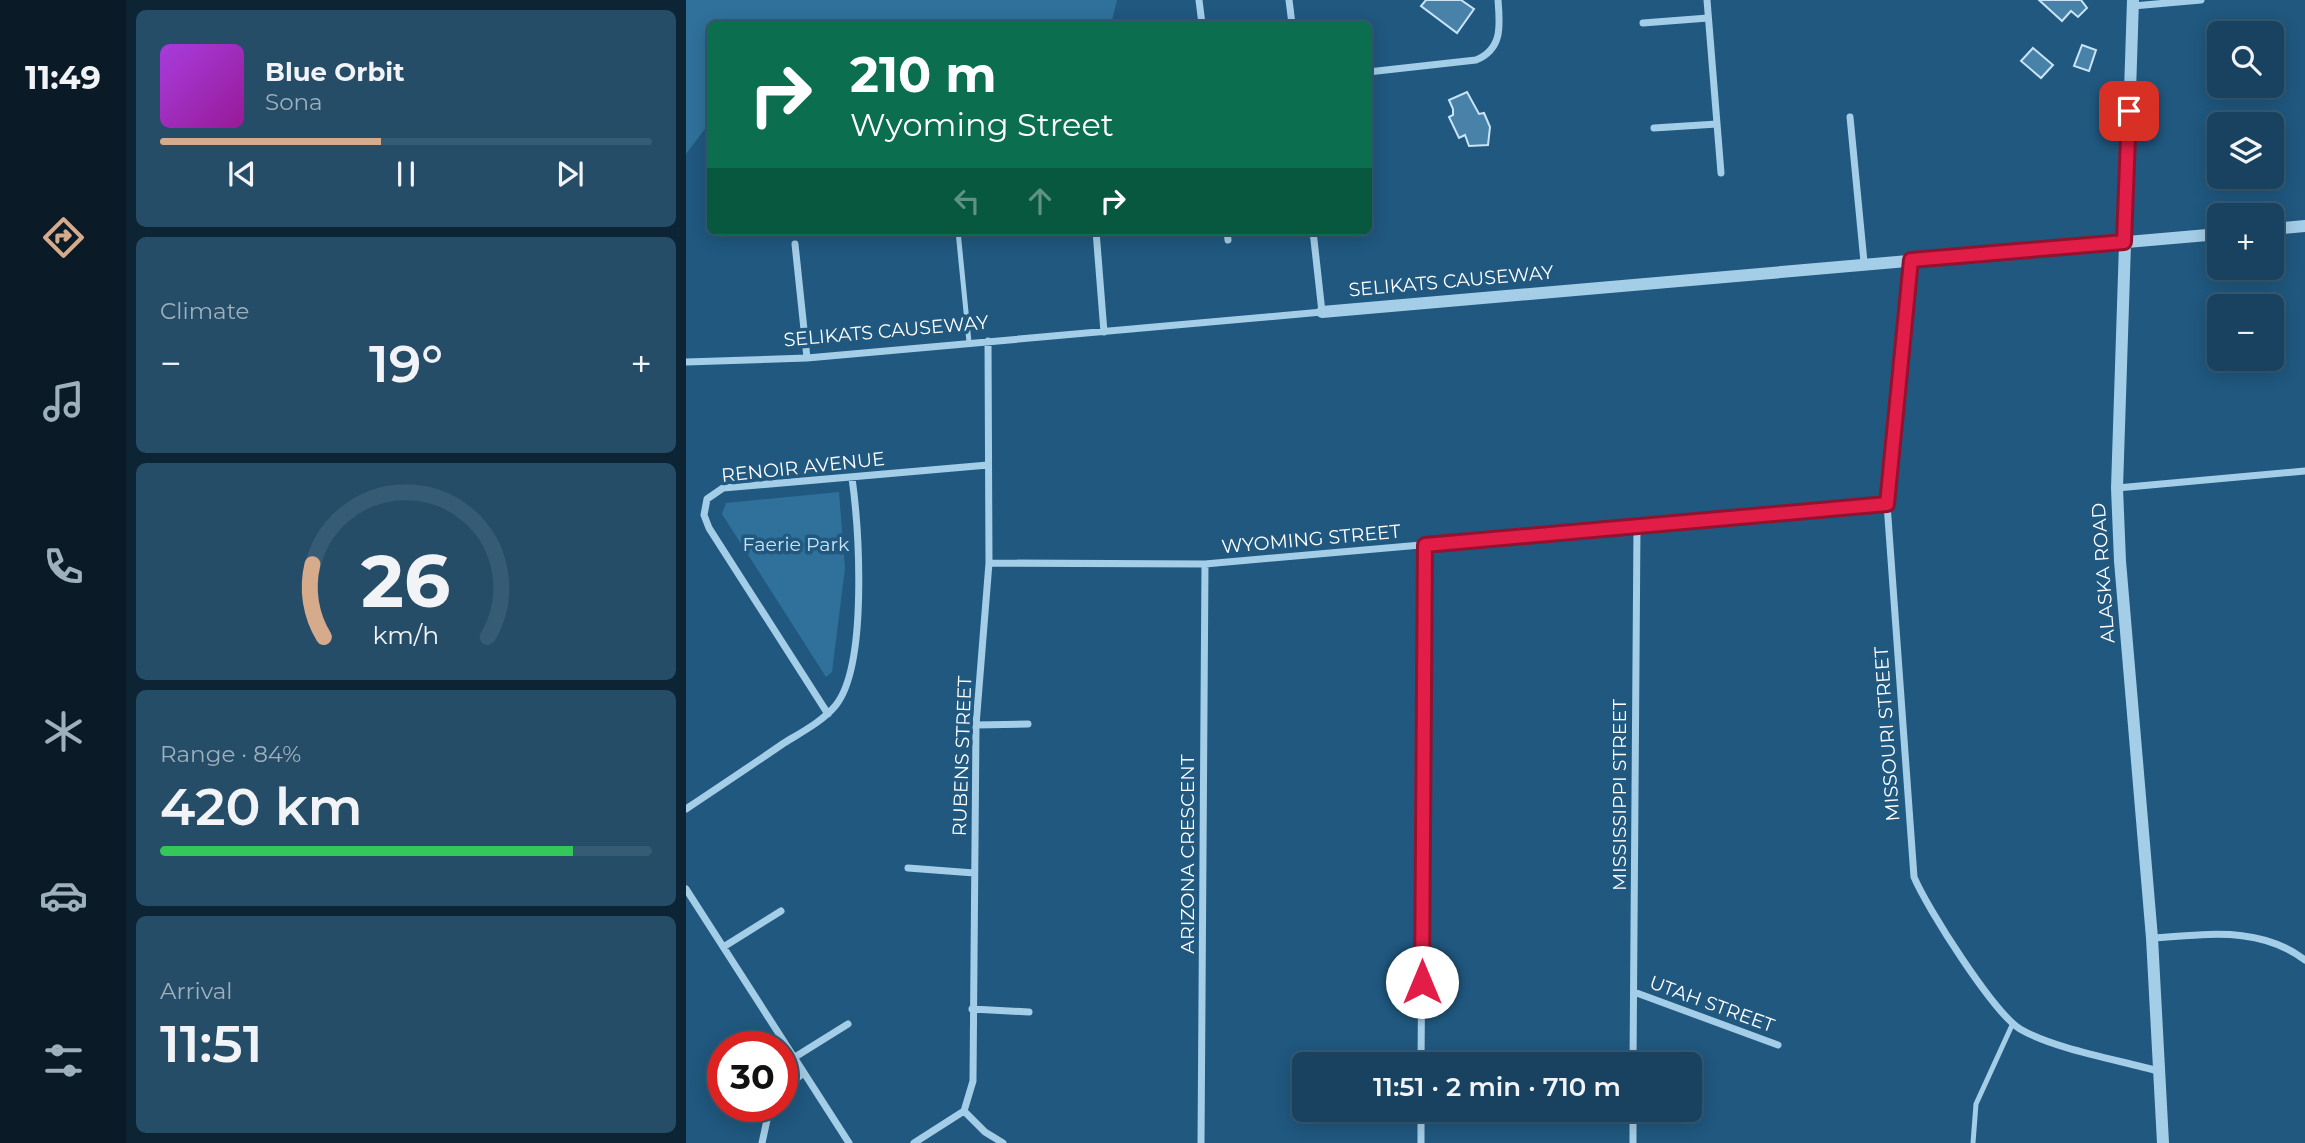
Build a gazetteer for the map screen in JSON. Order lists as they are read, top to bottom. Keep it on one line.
{"streets":{"street":["SELIKATS CAUSEWAY","RENOIR AVENUE","WYOMING STREET","ALASKA ROAD","MISSOURI STREET","RUBENS STREET","MISSISSIPPI STREET","ARIZONA CRESCENT","UTAH STREET"]},"crossings":[["SELIKATS CAUSEWAY","ALASKA ROAD"],["SELIKATS CAUSEWAY","MISSOURI STREET"],["SELIKATS CAUSEWAY","RUBENS STREET"],["RENOIR AVENUE","RUBENS STREET"],["WYOMING STREET","MISSOURI STREET"],["WYOMING STREET","RUBENS STREET"],["WYOMING STREET","MISSISSIPPI STREET"],["WYOMING STREET","ARIZONA CRESCENT"],["ALASKA ROAD","MISSOURI STREET"],["MISSISSIPPI STREET","UTAH STREET"]],"parks":["Faerie Park"],"page":{"tabs":"11:49","map_buttons":["+","−"],"turn":["210 m","Wyoming Street"],"song":["Blue Orbit","Sona"],"tile":["Climate",["Range · 84%","420 km"],["Arrival","11:51"]],"heat":["−","19°","+"],"limit":"30","trip":"11:51 · 2 min · 710 m","gauge":["26","km/h"]}}
